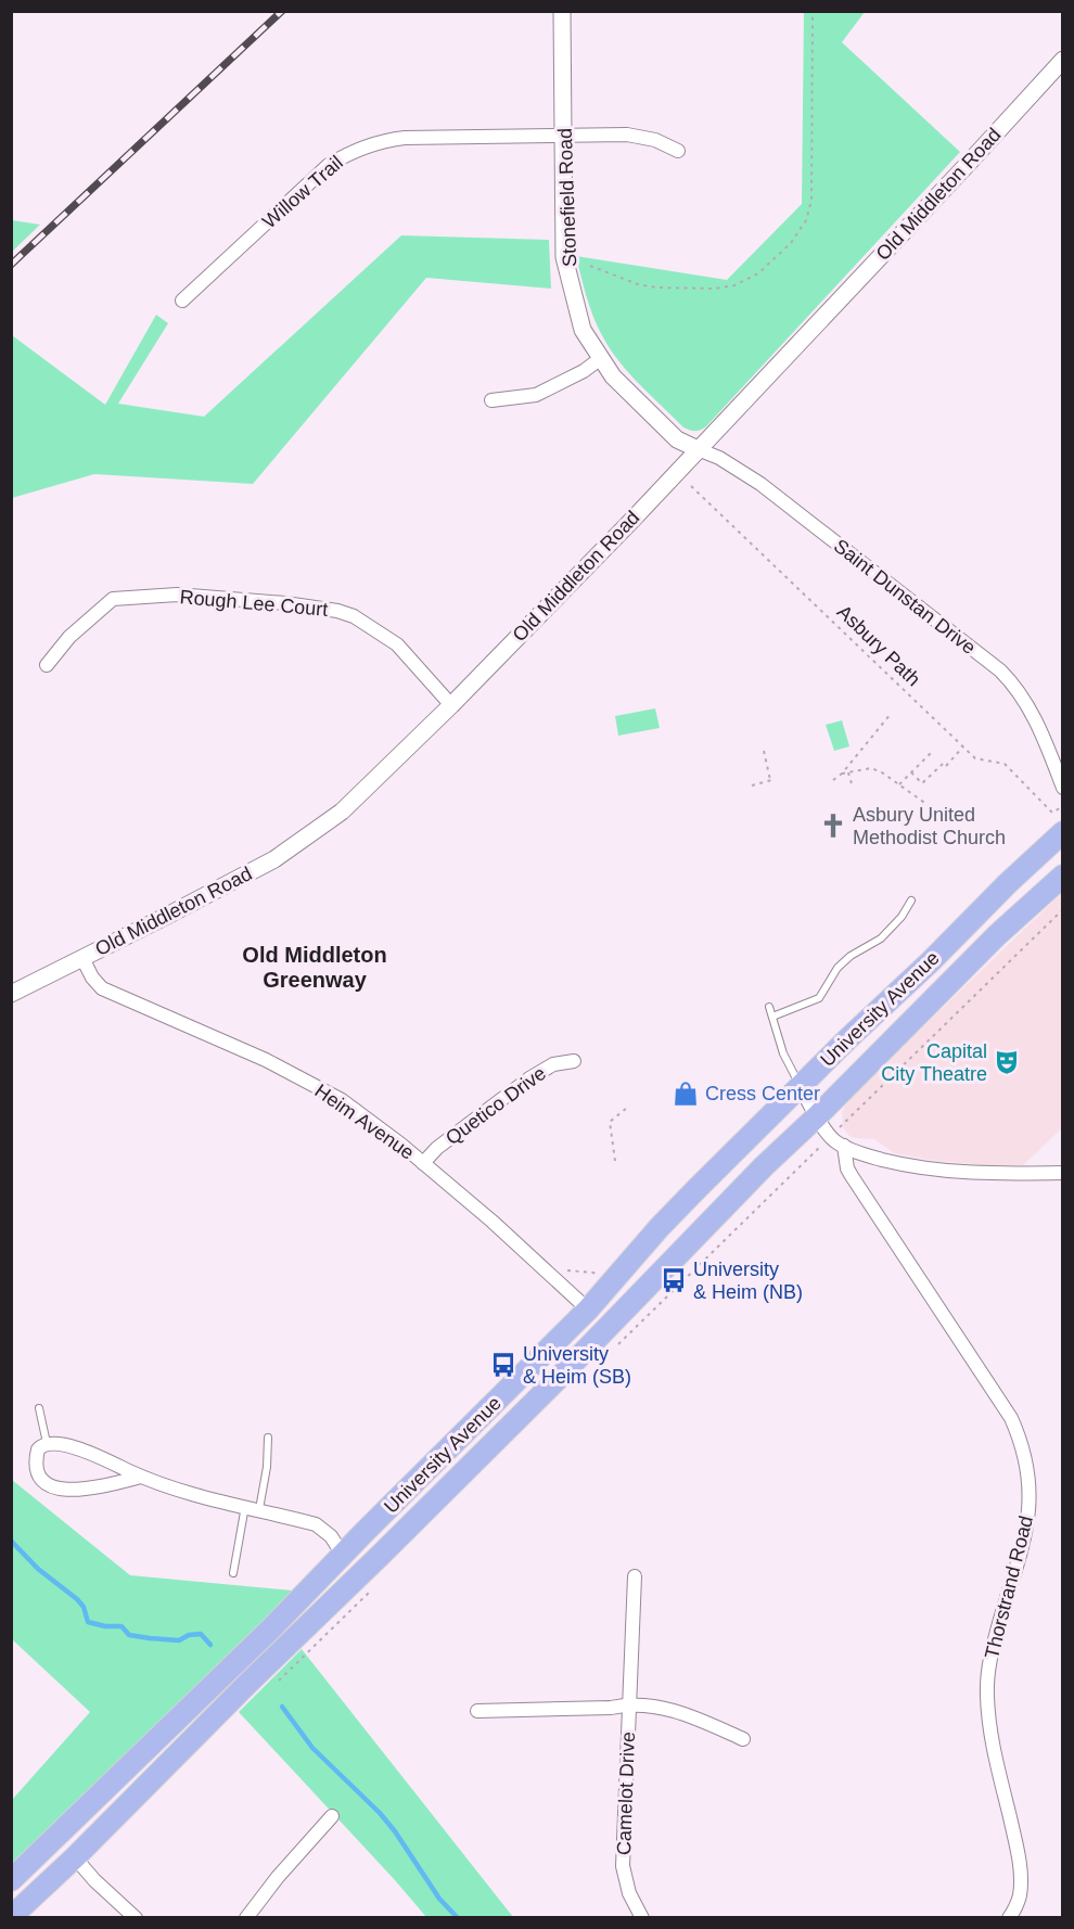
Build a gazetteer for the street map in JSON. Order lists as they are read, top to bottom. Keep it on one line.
{"streets":{"main road":["University Avenue"],"street":["Willow Trail","Old Middleton Road","Stonefield Road","Saint Dunstan Drive","Rough Lee Court","Quetico Drive","Heim Avenue","Thorstrand Road","Camelot Drive"],"path":["Asbury Path"]},"crossings":[["Willow Trail","Stonefield Road"],["Old Middleton Road","Stonefield Road"],["Old Middleton Road","Saint Dunstan Drive"],["Old Middleton Road","Rough Lee Court"],["Old Middleton Road","Heim Avenue"],["Stonefield Road","Saint Dunstan Drive"],["University Avenue","Heim Avenue"],["Quetico Drive","Heim Avenue"]],"districts":["Old Middleton Greenway"],"places":{"church":["Asbury United Methodist Church"],"theatre":["Capital City Theatre"],"shop":["Cress Center"],"bus stop":["University & Heim (NB)","University & Heim (SB)"]}}
